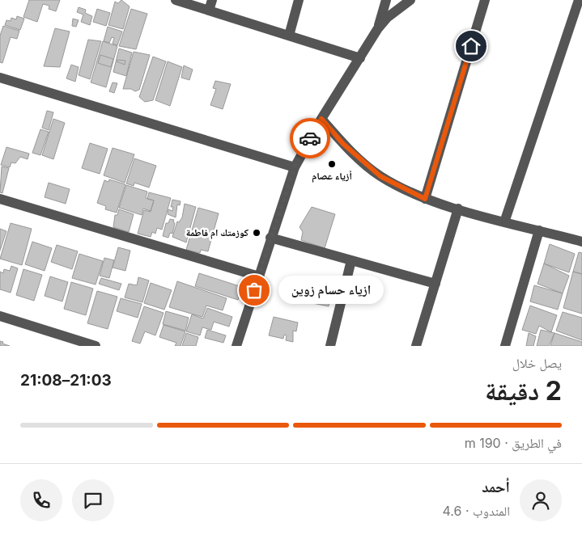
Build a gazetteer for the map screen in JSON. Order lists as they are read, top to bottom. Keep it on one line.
{"places":["أزياء عصام","كوزمتك ام فاطمة","ازياء حسام زوين"],"page":{"bubble":"ازياء حسام زوين","heading":["2 دقيقة","يصل خلال","21:03–21:08"],"panel":["أحمد","المندوب · 4.6"],"bar":"في الطريق · 190 m"}}
